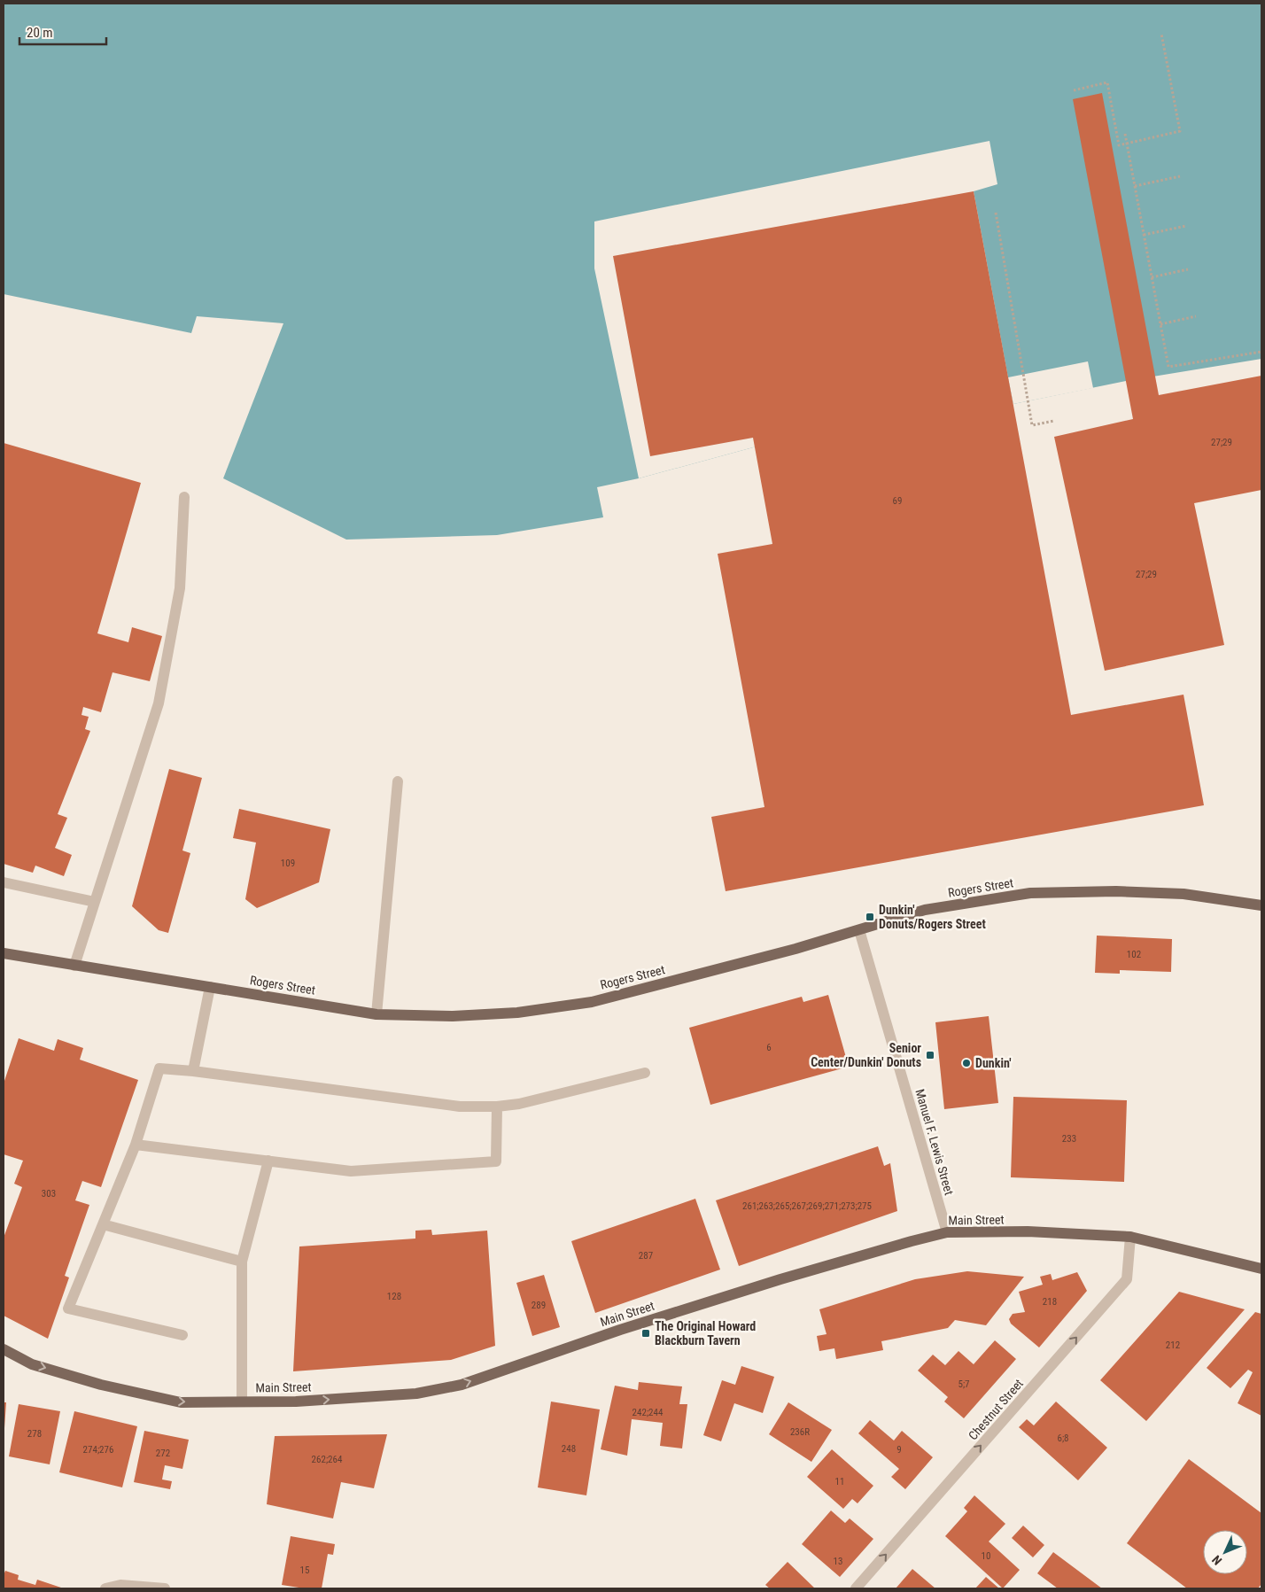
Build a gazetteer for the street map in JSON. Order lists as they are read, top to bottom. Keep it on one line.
{"streets":{"main road":["Rogers Street","Main Street"],"street":["Manuel F. Lewis Street","Chestnut Street"]},"crossings":[["Rogers Street","Manuel F. Lewis Street"],["Manuel F. Lewis Street","Main Street"],["Main Street","Chestnut Street"]],"one_way":["Main Street","Chestnut Street"],"places":{"transit":["Dunkin' Donuts/Rogers Street","Senior Center/Dunkin' Donuts","The Original Howard Blackburn Tavern"],"other":["Dunkin'"]},"house_numbers":["27;29","69","27;29","109","102","6","233","303","261;263;265;267;269;271;273;275","287","128","218","289","212","5;7","242;244","236R","278","6;8","248","274;276","9","272","262;264","11","10","13","15"],"scale_bar":"20 m","north":"bottom left"}
